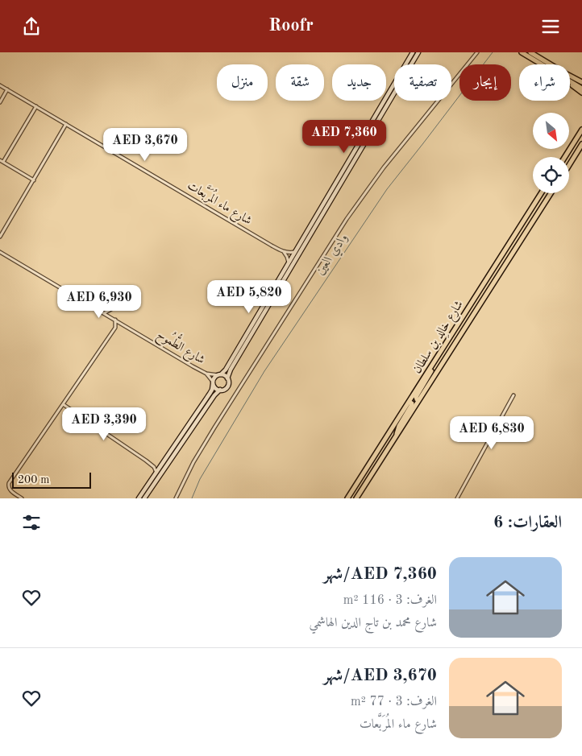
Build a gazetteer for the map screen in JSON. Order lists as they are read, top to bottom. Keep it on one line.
{"streets":{"main road":["شارع خالِد بن سلطان"],"street":["شارع ماء المُرَبَّعات","شارع الطُّمُوح"]},"water":["وادي العين"],"scale_bar":"200 m","north":"bottom right","page":{"header":"Roofr","chip":["شراء","إيجار","تصفية","جديد","شقة","منزل"],"price":["AED 7,360","AED 3,670","AED 5,820","AED 6,930","AED 3,390","AED 6,830"],"scale":"200 m","heading":"العقارات: 6","list":[{"name":"AED 7,360/شهر","note":"الغرف: 3 · 116 m² · شارع محمد بن تاج الدين الهاشمي"},{"name":"AED 3,670/شهر","note":"الغرف: 3 · 77 m² · شارع ماء المُرَبَّعات"}]}}
